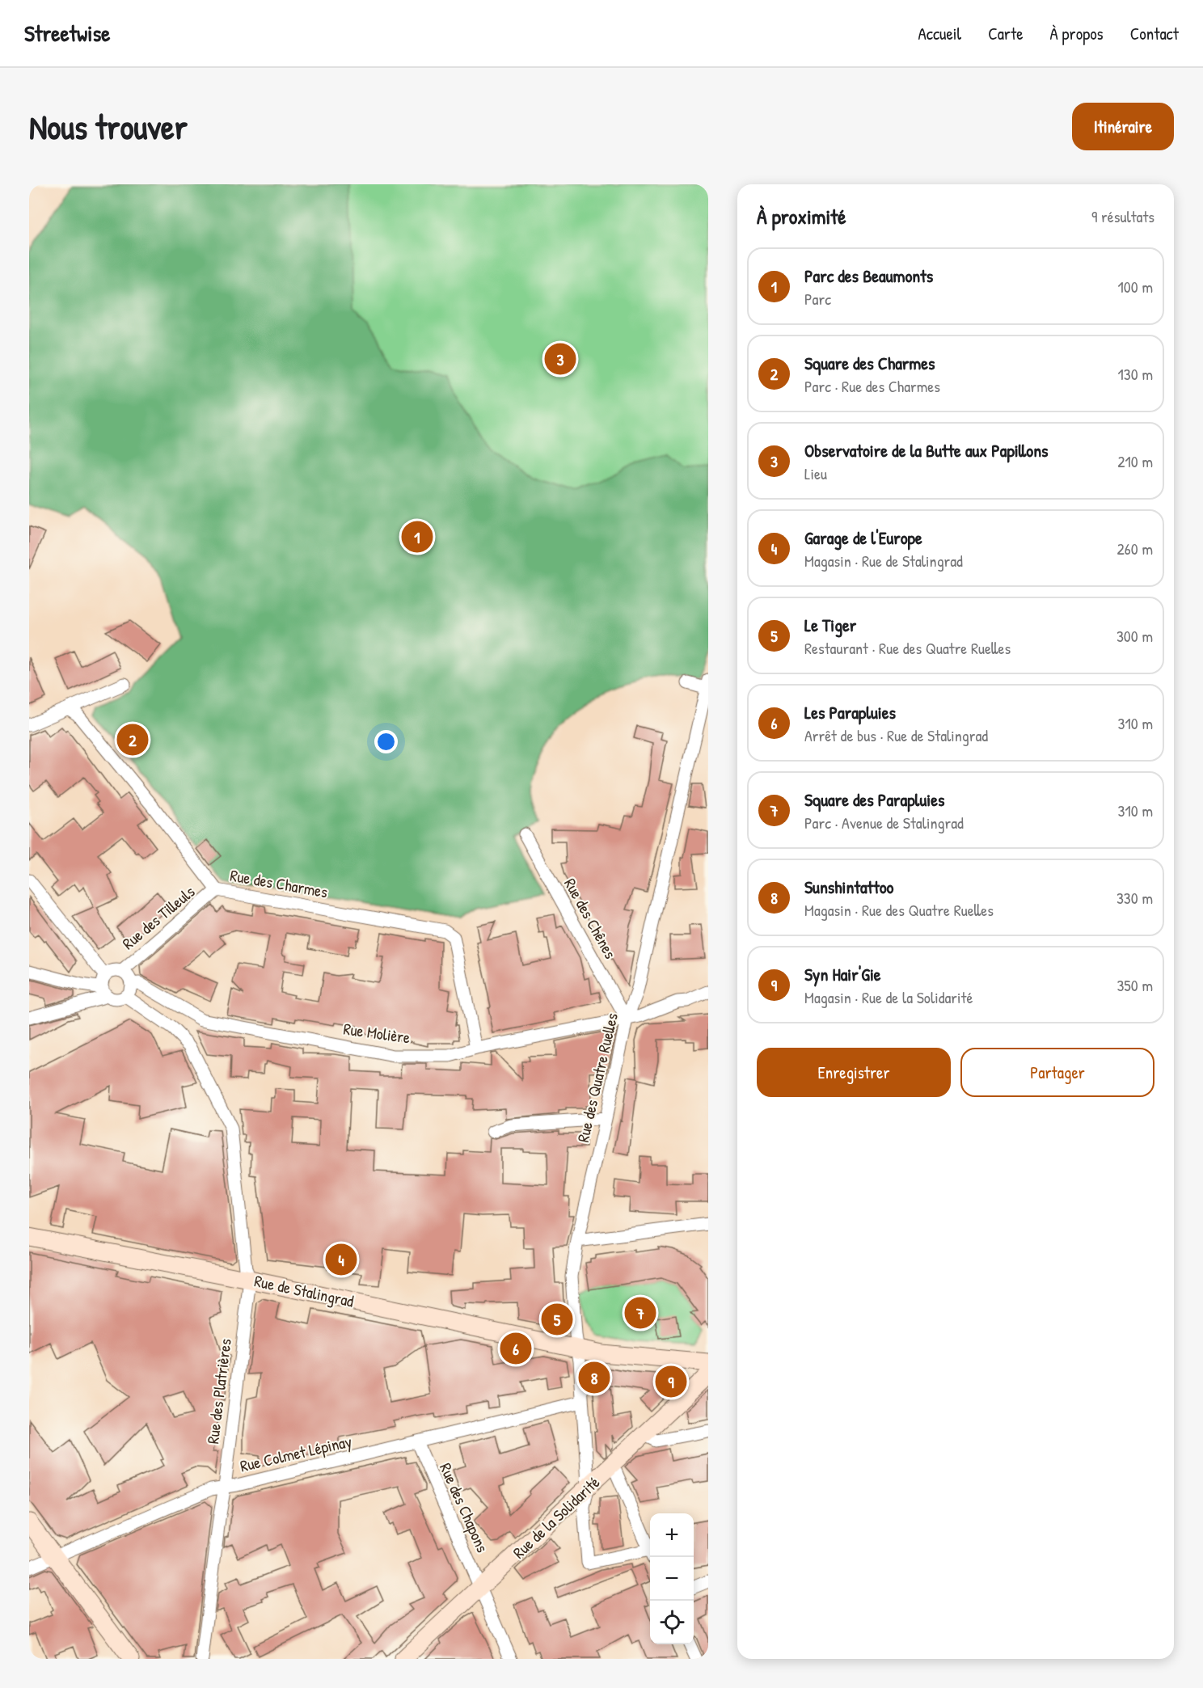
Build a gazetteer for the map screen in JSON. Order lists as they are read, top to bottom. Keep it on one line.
{"streets":{"main road":["Rue de Stalingrad","Rue de la Solidarité"],"street":["Rue des Charmes","Rue des Tilleuls","Rue des Chênes","Rue Molière","Rue des Quatre Ruelles","Rue des Platrières","Rue Colmet Lépinay","Rue des Chapons"]},"crossings":[["Rue des Charmes","Rue des Tilleuls"],["Rue des Charmes","Rue Molière"],["Rue des Tilleuls","Rue Molière"],["Rue des Tilleuls","Rue des Platrières"],["Rue des Chênes","Rue Molière"],["Rue des Chênes","Rue des Quatre Ruelles"],["Rue Molière","Rue des Quatre Ruelles"],["Rue Molière","Rue des Platrières"],["Rue des Quatre Ruelles","Rue de Stalingrad"],["Rue des Quatre Ruelles","Rue Colmet Lépinay"],["Rue des Quatre Ruelles","Rue de la Solidarité"],["Rue de Stalingrad","Rue des Platrières"],["Rue des Platrières","Rue Colmet Lépinay"],["Rue Colmet Lépinay","Rue des Chapons"],["Rue des Chapons","Rue de la Solidarité"]],"page":{"header":"Streetwise","nav":["Accueil","Carte","À propos","Contact"],"buttons":["Itinéraire",["Enregistrer","Partager"]],"title":"Nous trouver","heading":["À proximité","9 résultats"],"list":[{"mark":"1","name":"Parc des Beaumonts","note":"Parc","value":"100 m"},{"mark":"2","name":"Square des Charmes","note":"Parc · Rue des Charmes","value":"130 m"},{"mark":"3","name":"Observatoire de la Butte aux Papillons","note":"Lieu","value":"210 m"},{"mark":"4","name":"Garage de l'Europe","note":"Magasin · Rue de Stalingrad","value":"260 m"},{"mark":"5","name":"Le Tiger","note":"Restaurant · Rue des Quatre Ruelles","value":"300 m"},{"mark":"6","name":"Les Parapluies","note":"Arrêt de bus · Rue de Stalingrad","value":"310 m"},{"mark":"7","name":"Square des Parapluies","note":"Parc · Avenue de Stalingrad","value":"310 m"},{"mark":"8","name":"Sunshintattoo","note":"Magasin · Rue des Quatre Ruelles","value":"330 m"},{"mark":"9","name":"Syn Hair'Gie","note":"Magasin · Rue de la Solidarité","value":"350 m"}],"pins":["3","1","2","4","7","5","6","8","9"],"map_buttons":["+","−"]}}
